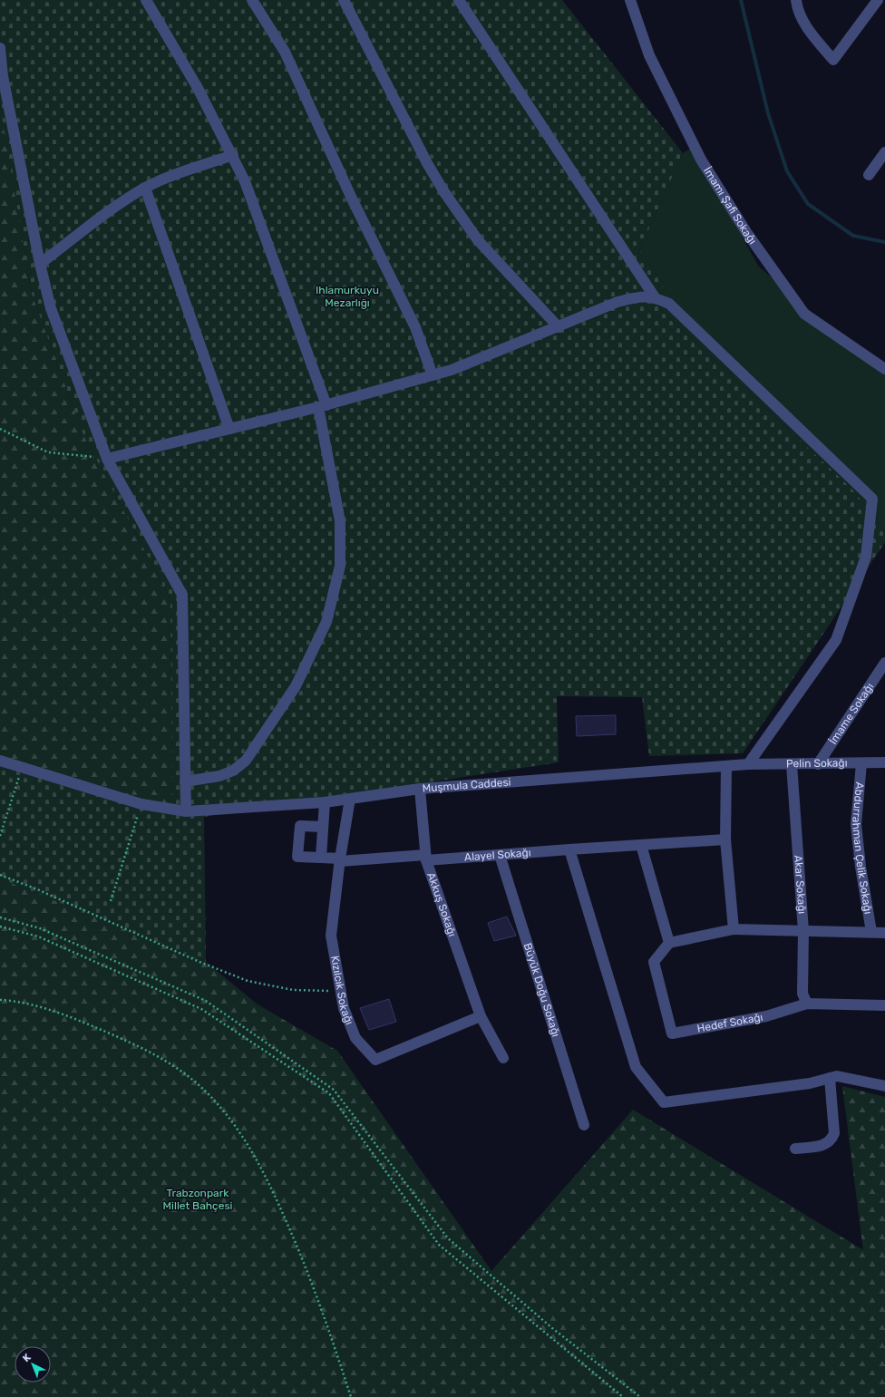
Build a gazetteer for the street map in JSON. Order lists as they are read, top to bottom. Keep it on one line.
{"streets":{"street":["İmamı Şafi Sokağı","İmame Sokağı","Pelin Sokağı","Muşmula Caddesi","Abdurrahman Çelik Sokağı","Alayel Sokağı","Akar Sokağı","Akkuş Sokağı","Kızılcık Sokağı","Büyük Doğu Sokağı","Hedef Sokağı"]},"crossings":[["İmame Sokağı","Pelin Sokağı"],["Pelin Sokağı","Muşmula Caddesi"],["Pelin Sokağı","Abdurrahman Çelik Sokağı"],["Pelin Sokağı","Akar Sokağı"],["Muşmula Caddesi","Akkuş Sokağı"],["Muşmula Caddesi","Kızılcık Sokağı"],["Alayel Sokağı","Akkuş Sokağı"],["Alayel Sokağı","Kızılcık Sokağı"],["Alayel Sokağı","Büyük Doğu Sokağı"],["Akar Sokağı","Hedef Sokağı"],["Akkuş Sokağı","Kızılcık Sokağı"]],"parks":["Ihlamurkuyu Mezarlığı","Trabzonpark Millet Bahçesi"],"north":"top left"}
